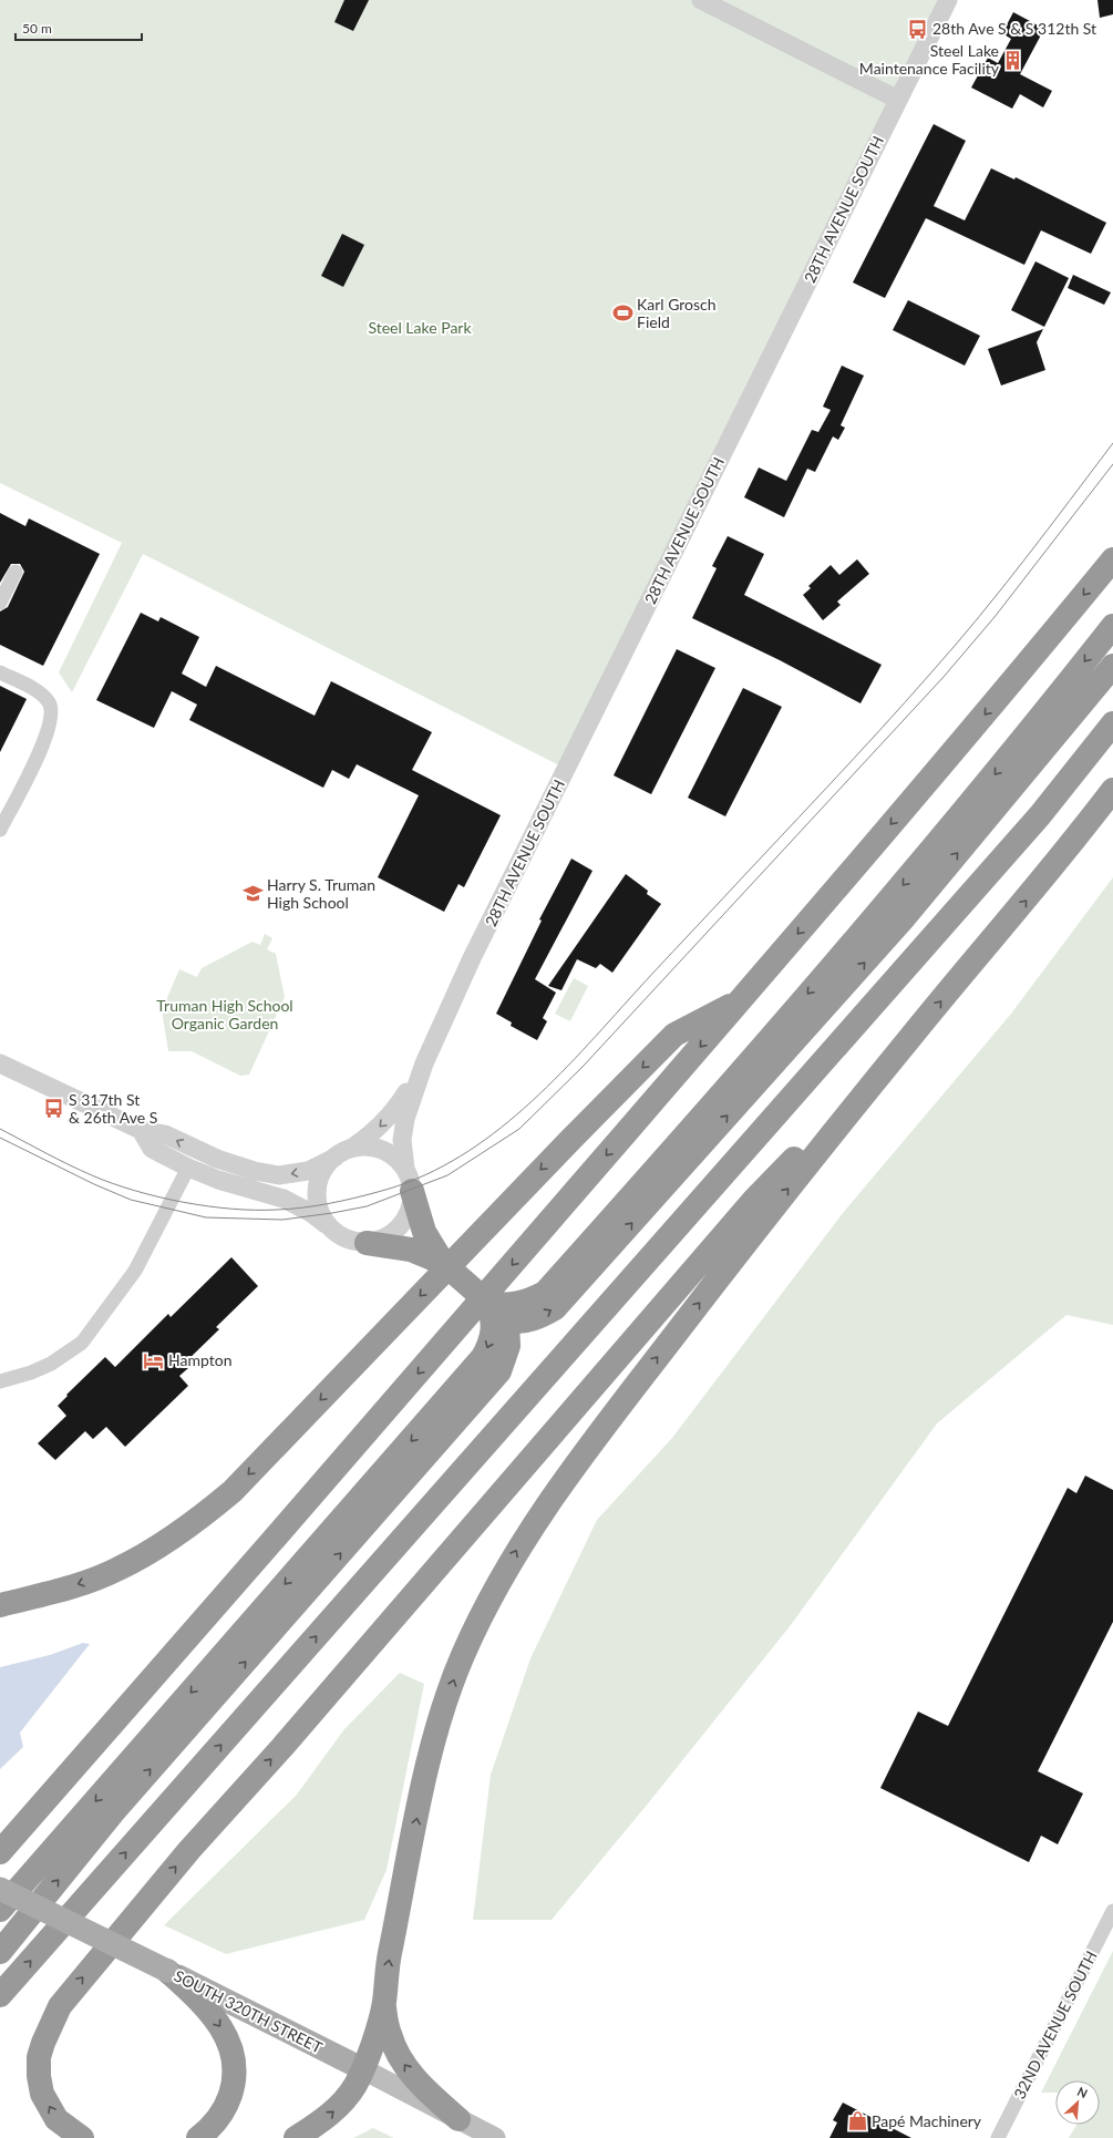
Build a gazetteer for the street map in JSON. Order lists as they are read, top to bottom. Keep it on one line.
{"streets":{"main road":["SOUTH 320TH STREET"],"street":["28TH AVENUE SOUTH","32ND AVENUE SOUTH"]},"parks":["Steel Lake Park","Truman High School Organic Garden"],"places":{"bus stop":["28th Ave S & S 312th St","S 317th St & 26th Ave S"],"building":["Steel Lake Maintenance Facility"],"sports":["Karl Grosch Field"],"school or university":["Harry S. Truman High School"],"hotel":["Hampton"],"shop":["Papé Machinery"]},"scale_bar":"50 m","north":"top right"}
